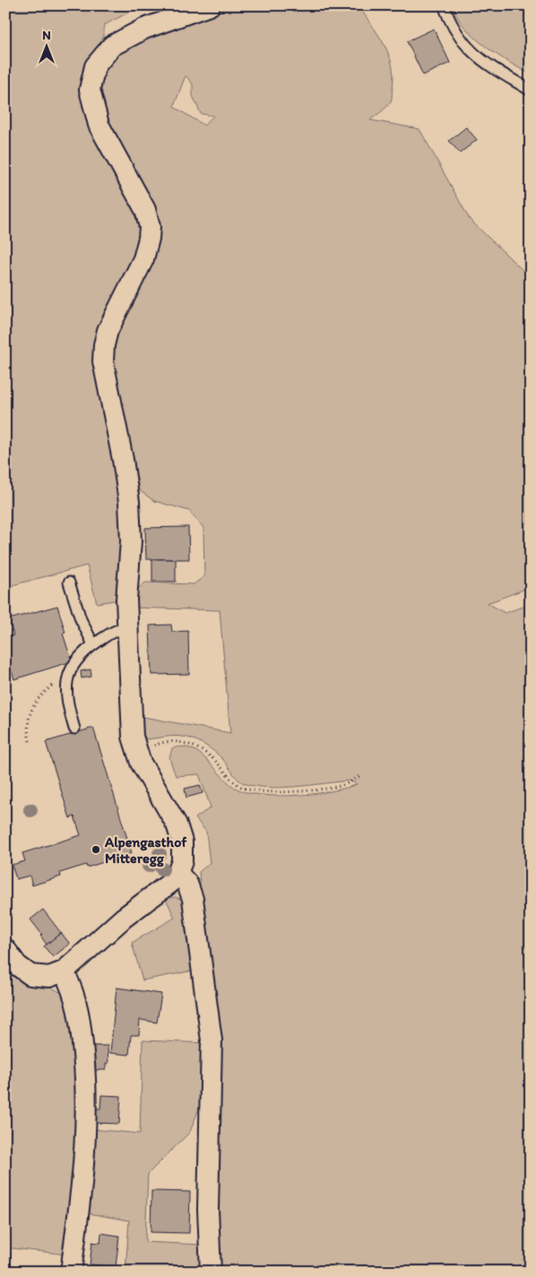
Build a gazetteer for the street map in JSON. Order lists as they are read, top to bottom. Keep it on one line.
{"places":["Alpengasthof Mitteregg"],"north":"top"}
